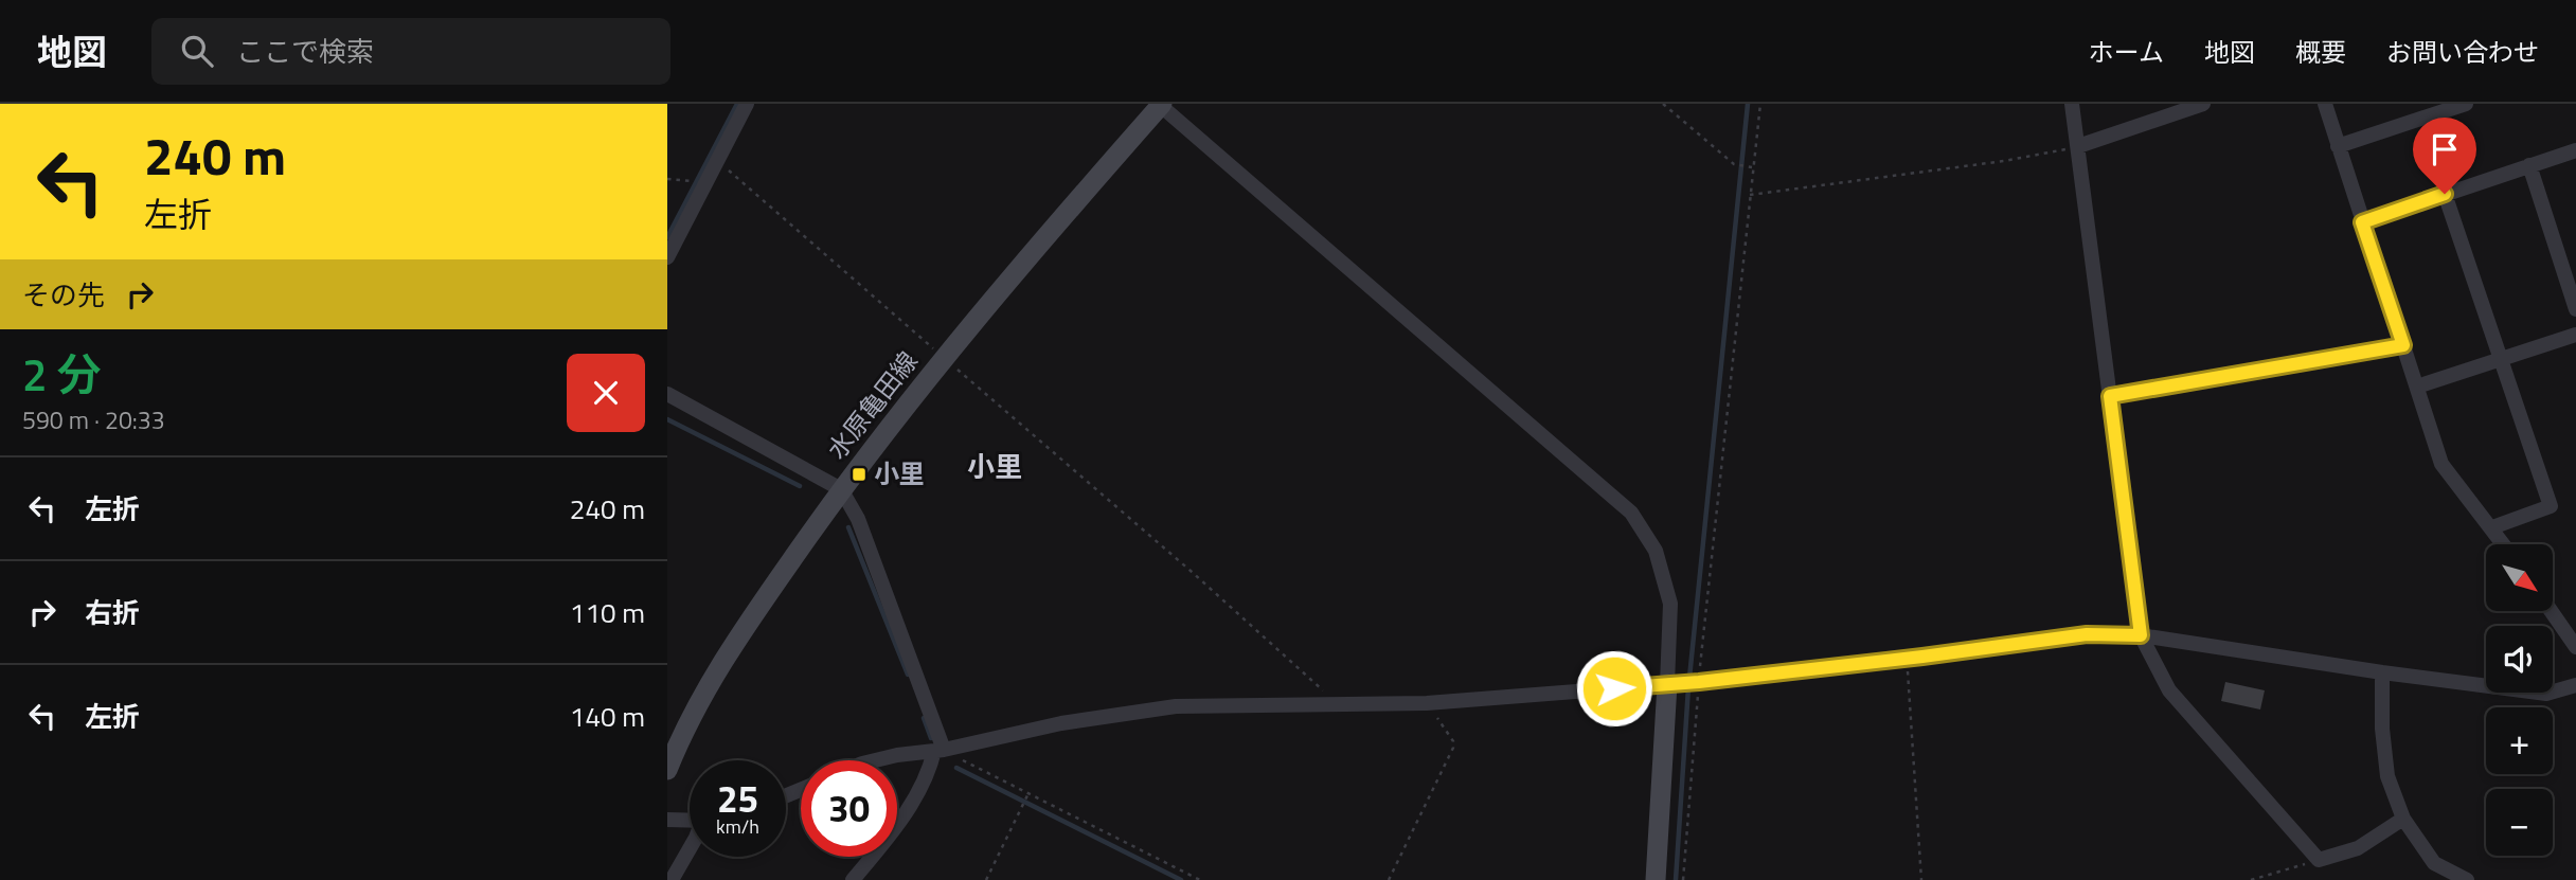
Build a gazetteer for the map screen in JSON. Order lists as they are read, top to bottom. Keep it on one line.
{"streets":{"main road":["水原亀田線"]},"districts":["小里"],"places":{"transit":["小里"]},"north":"bottom right","page":{"header":"地図","search":"ここで検索","nav":["ホーム","地図","概要","お問い合わせ"],"turn":["240 m","左折"],"then":"その先","heading":["2 分","590 m · 20:33"],"list":[{"name":"左折","value":"240 m"},{"name":"右折","value":"110 m"},{"name":"左折","value":"140 m"}],"map_buttons":["+","−"],"speed":"25 km/h","limit":"30"}}
